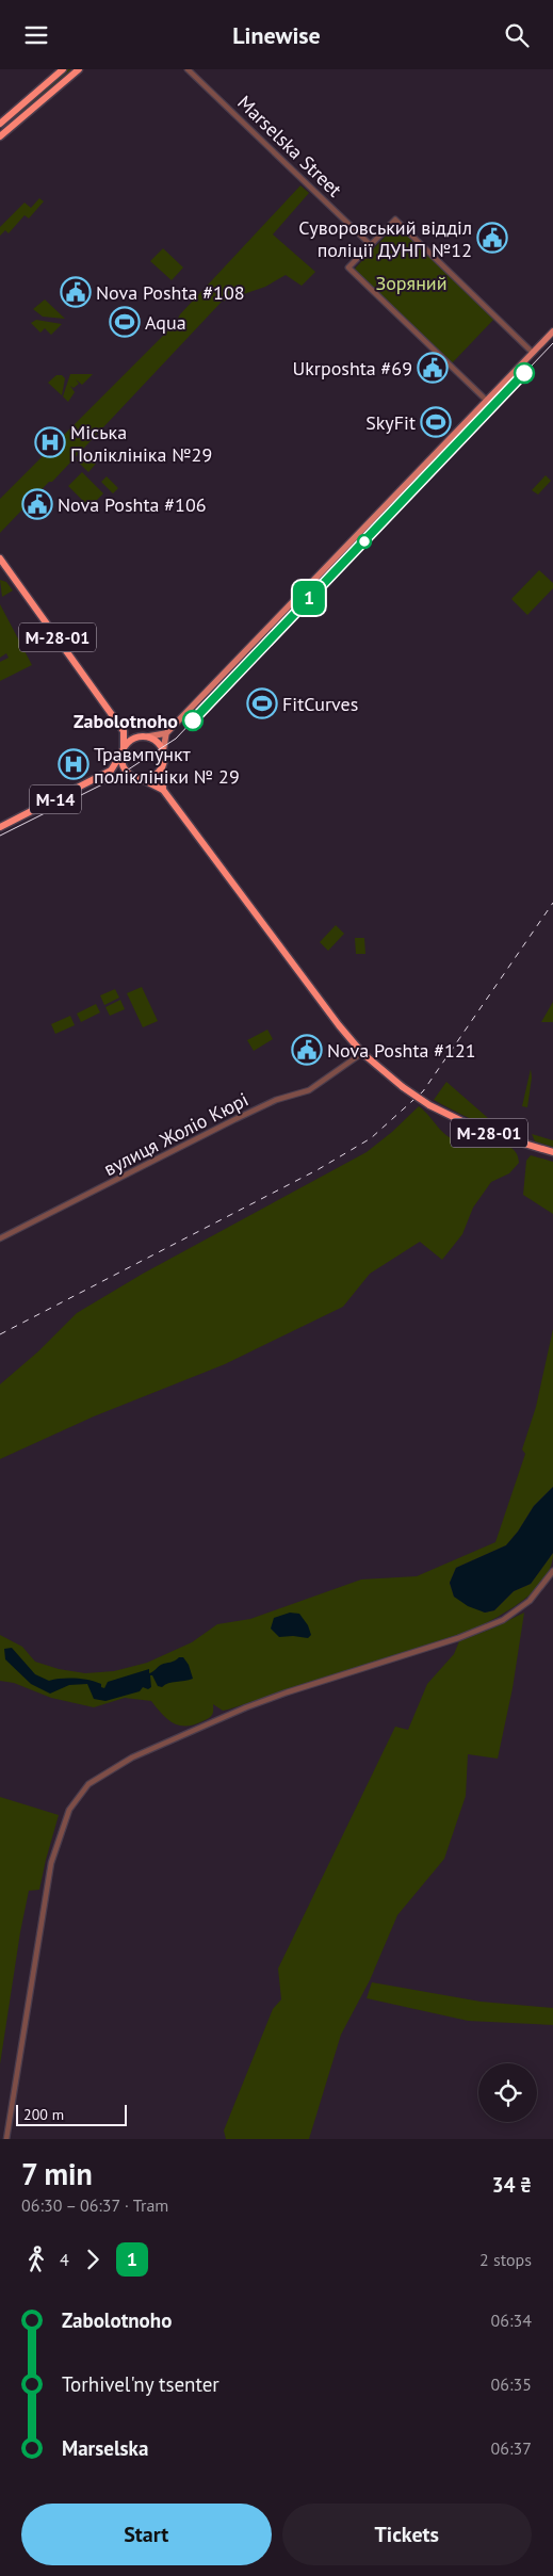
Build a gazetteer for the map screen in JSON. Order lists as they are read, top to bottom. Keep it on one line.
{"streets":{"highway":["М-28-01","М-14"],"street":["Marselska Street","вулиця Жоліо Кюрі"]},"crossings":[["М-28-01","вулиця Жоліо Кюрі"]],"parks":["Зоряний"],"places":{"public building":["Суворовський відділ поліції ДУНП №12","Nova Poshta #108","Ukrposhta #69","Nova Poshta #106","Nova Poshta #121"],"sports":["Aqua","SkyFit","FitCurves"],"hospital":["Міська Поліклініка №29","Травмпункт поліклініки № 29"],"other":["Zabolotnoho"]},"lines":["tram line 1"],"scale_bar":"200 m","page":{"header":"Linewise","on_map":"1","scale":"200 m","heading":["7 min","06:30 – 06:37 · Tram","34 ₴"],"legs":["4","1","2 stops"],"list":[{"name":"Zabolotnoho","value":"06:34"},{"name":"Torhivel'ny tsenter","value":"06:35"},{"name":"Marselska","value":"06:37"}],"buttons":["Start","Tickets"]}}
